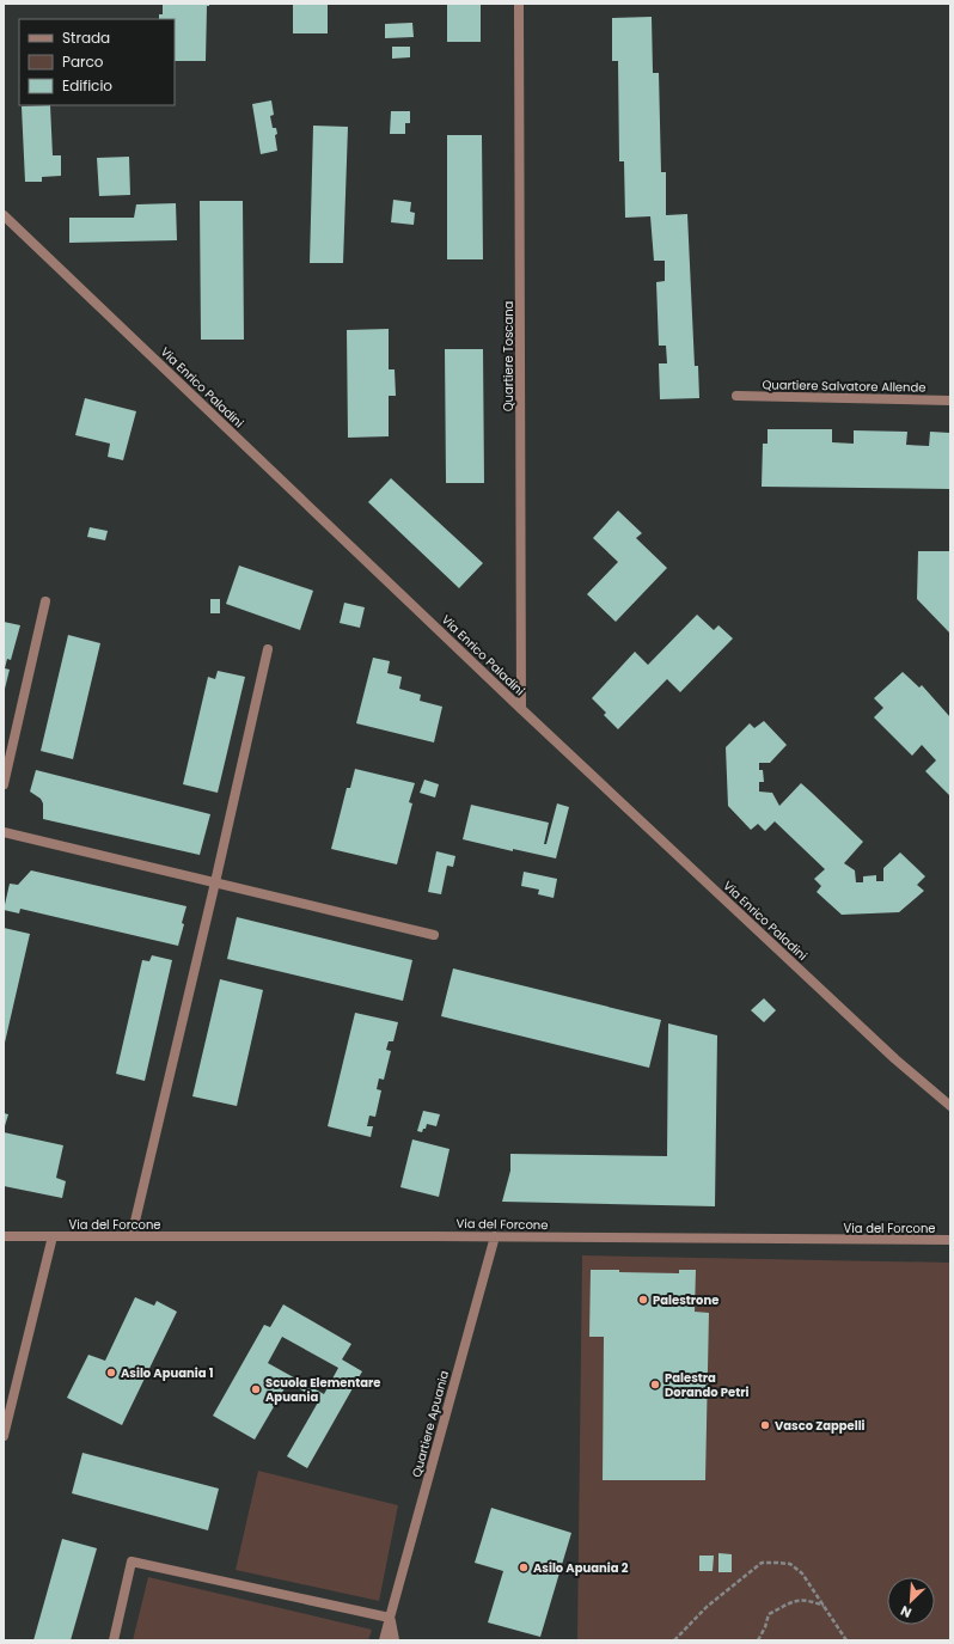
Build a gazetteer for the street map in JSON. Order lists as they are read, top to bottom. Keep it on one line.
{"streets":{"street":["Quartiere Toscana","Quartiere Salvatore Allende","Via Enrico Paladini","Via del Forcone","Quartiere Apuania"]},"crossings":[["Quartiere Toscana","Via Enrico Paladini"],["Via del Forcone","Quartiere Apuania"]],"places":["Palestrone","Asilo Apuania 1","Palestra Dorando Petri","Scuola Elementare Apuania","Vasco Zappelli","Asilo Apuania 2"],"legend":["Strada","Parco","Edificio"],"north":"bottom left"}
